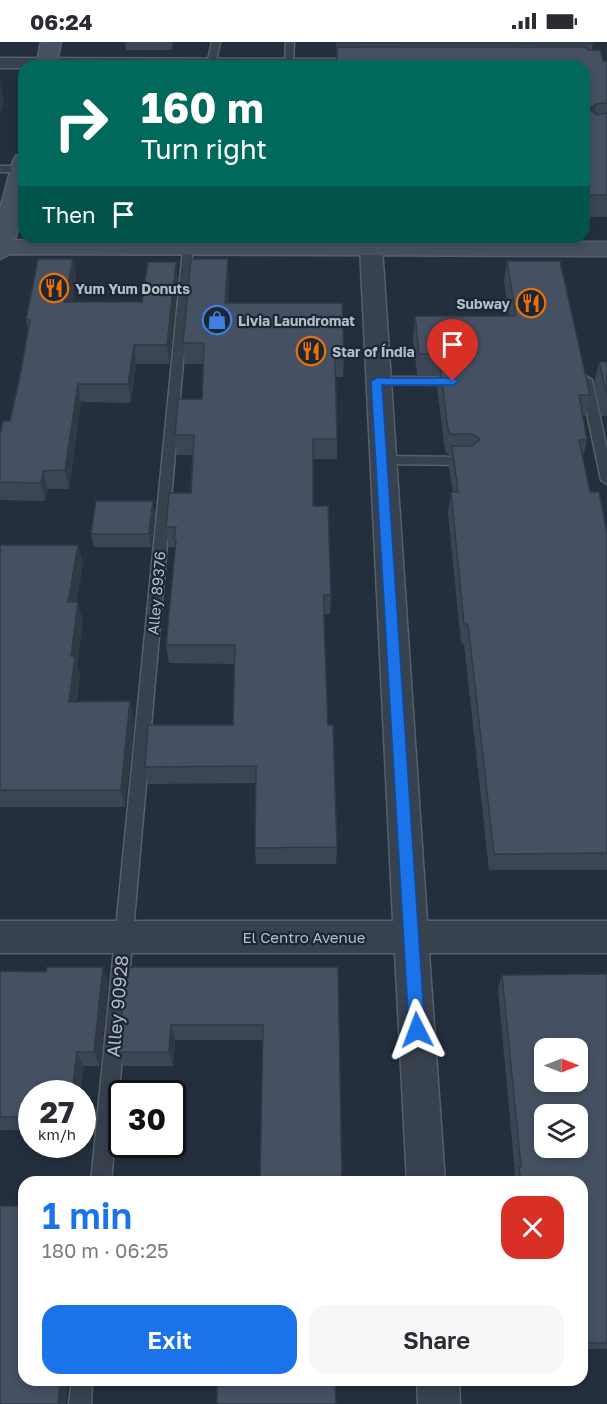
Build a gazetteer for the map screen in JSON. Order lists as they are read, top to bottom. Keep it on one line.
{"streets":{"street":["El Centro Avenue"],"lane":["Alley 89376","Alley 90928"]},"crossings":[["Alley 89376","El Centro Avenue"],["Alley 89376","Alley 90928"],["El Centro Avenue","Alley 90928"]],"places":{"restaurant":["Yum Yum Donuts","Subway","Star of Índia"],"shop":["Livia Laundromat"]},"north":"right","page":{"status":"06:24","turn":["160 m","Turn right"],"then":"Then","speed":"27 km/h","limit":"30","heading":["1 min","180 m · 06:25"],"buttons":["Exit","Share"]}}
